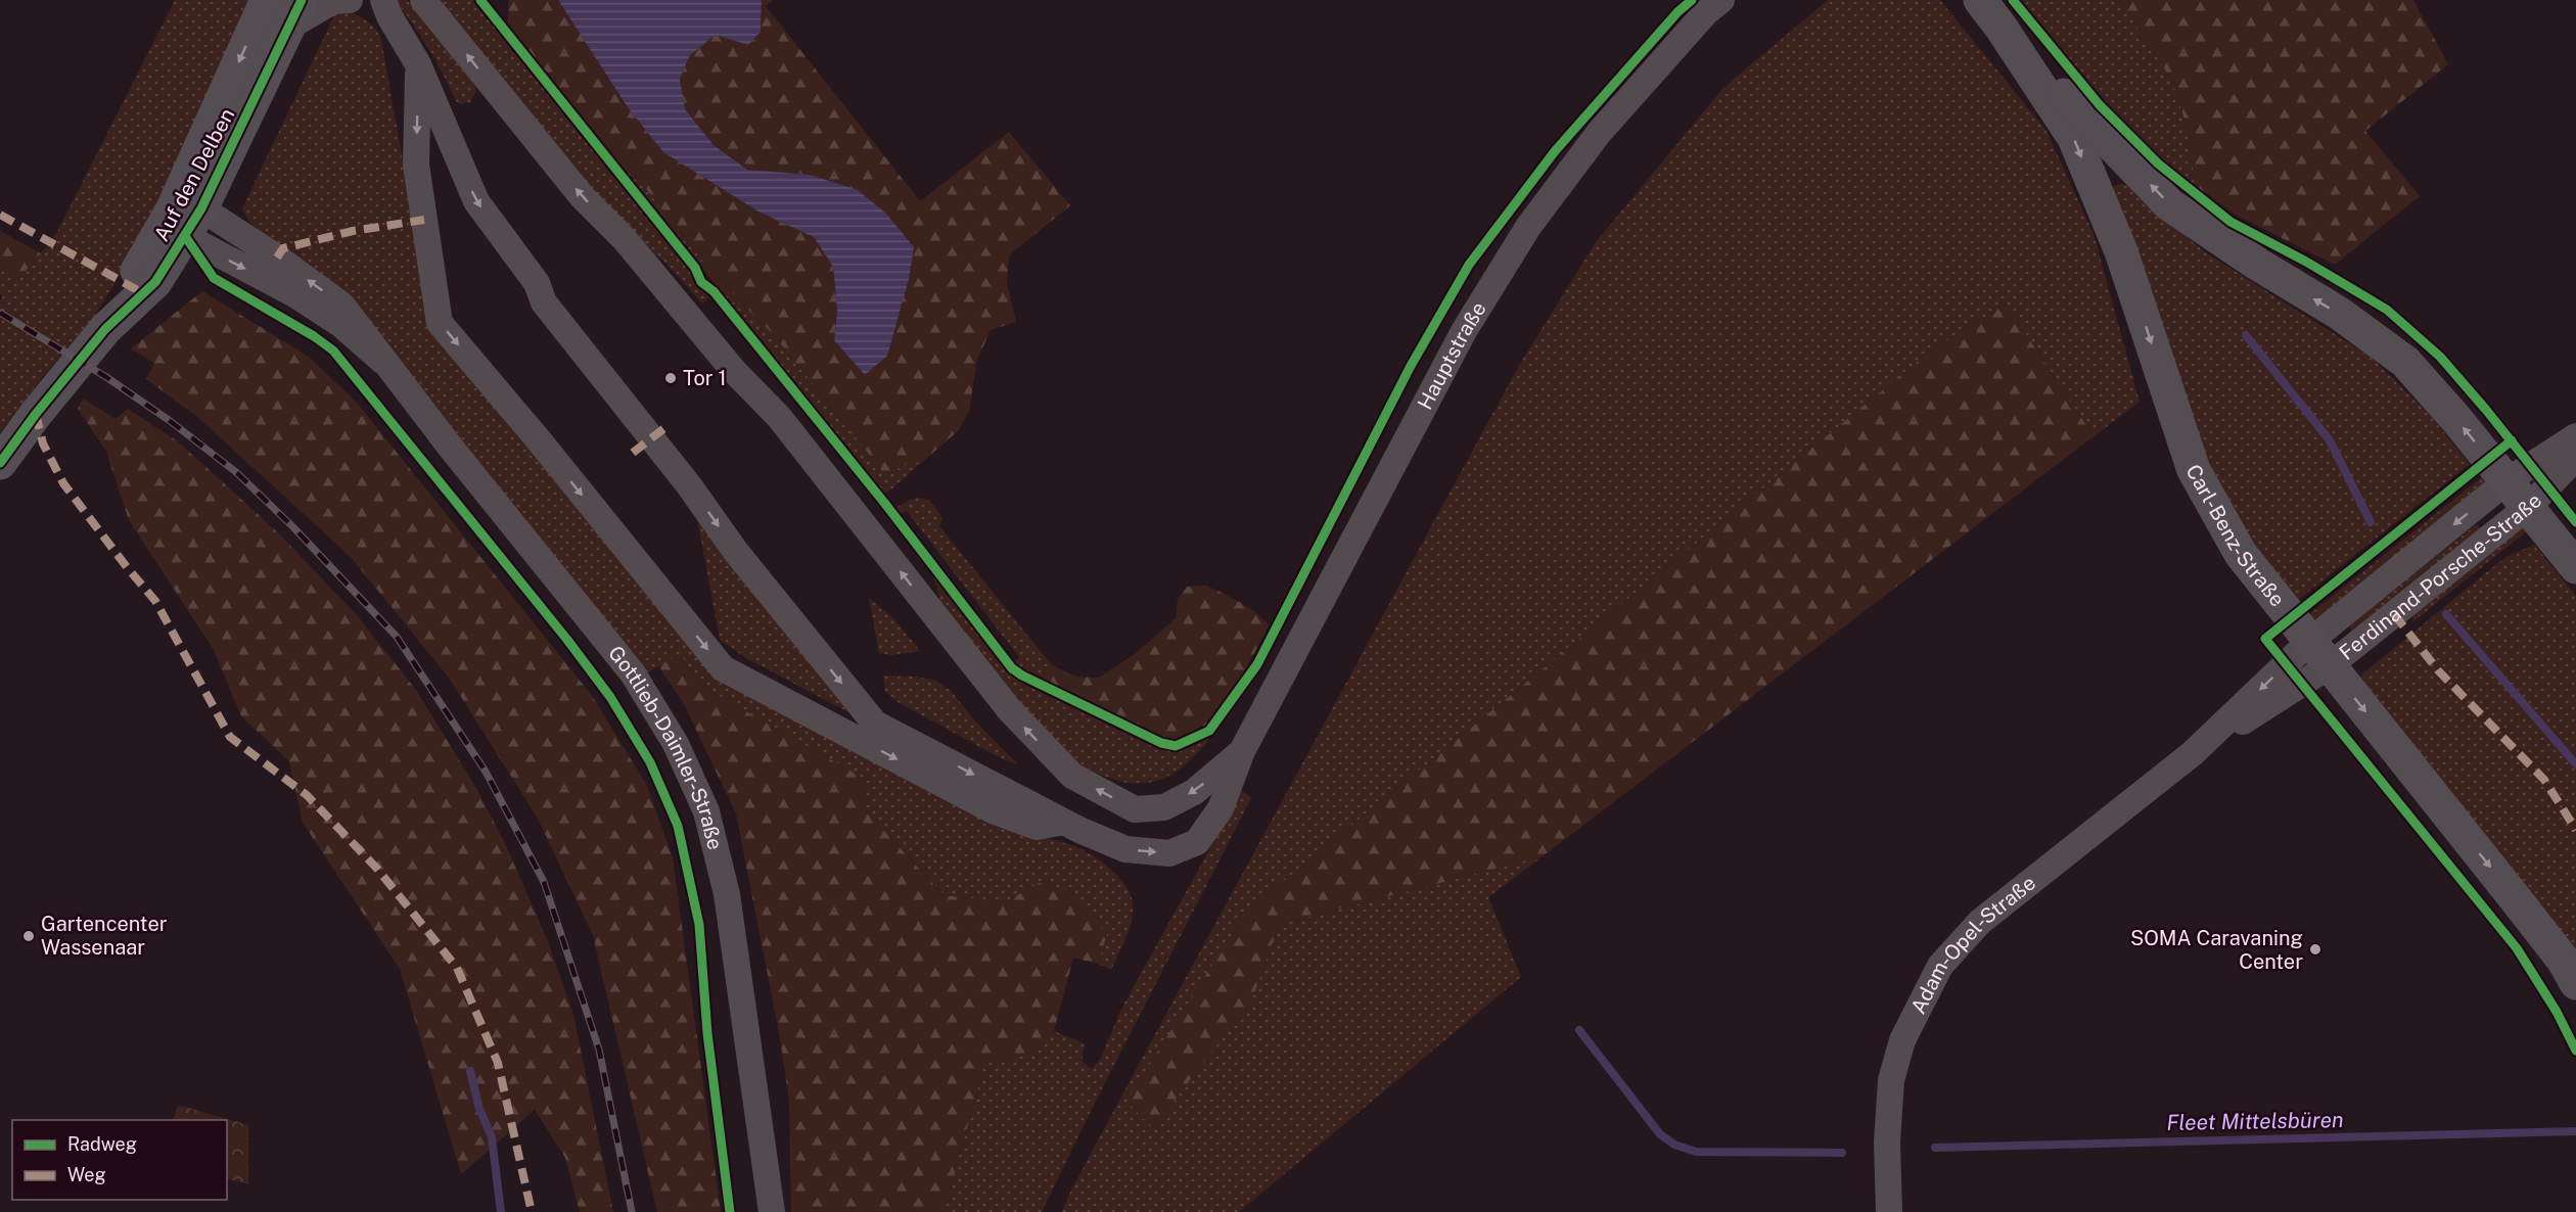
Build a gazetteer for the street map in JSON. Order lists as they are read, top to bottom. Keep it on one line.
{"streets":{"street":["Auf den Delben","Hauptstraße","Carl-Benz-Straße","Ferdinand-Porsche-Straße","Gottlieb-Daimler-Straße","Adam-Opel-Straße"]},"crossings":[["Auf den Delben","Gottlieb-Daimler-Straße"],["Carl-Benz-Straße","Ferdinand-Porsche-Straße"],["Carl-Benz-Straße","Adam-Opel-Straße"],["Ferdinand-Porsche-Straße","Adam-Opel-Straße"]],"water":["Fleet Mittelsbüren"],"places":["Tor 1","Gartencenter Wassenaar","SOMA Caravaning Center"],"legend":["Radweg","Weg"]}
